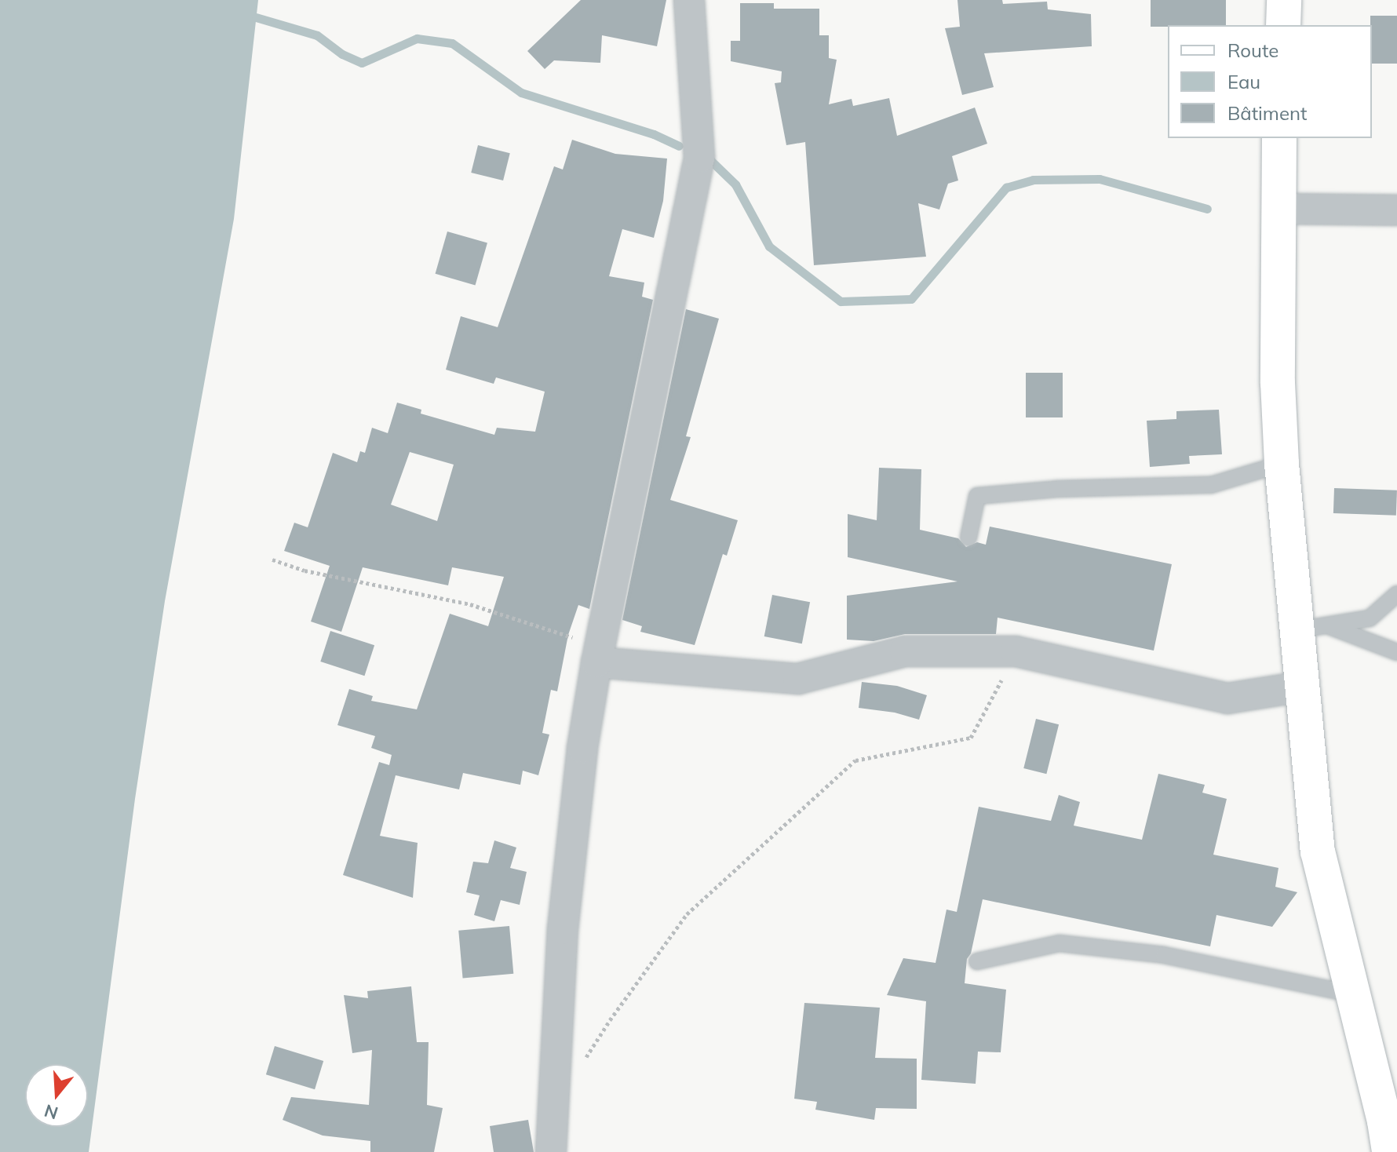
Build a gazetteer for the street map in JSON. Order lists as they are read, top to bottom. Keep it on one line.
{"legend":["Route","Eau","Bâtiment"],"north":"bottom"}
